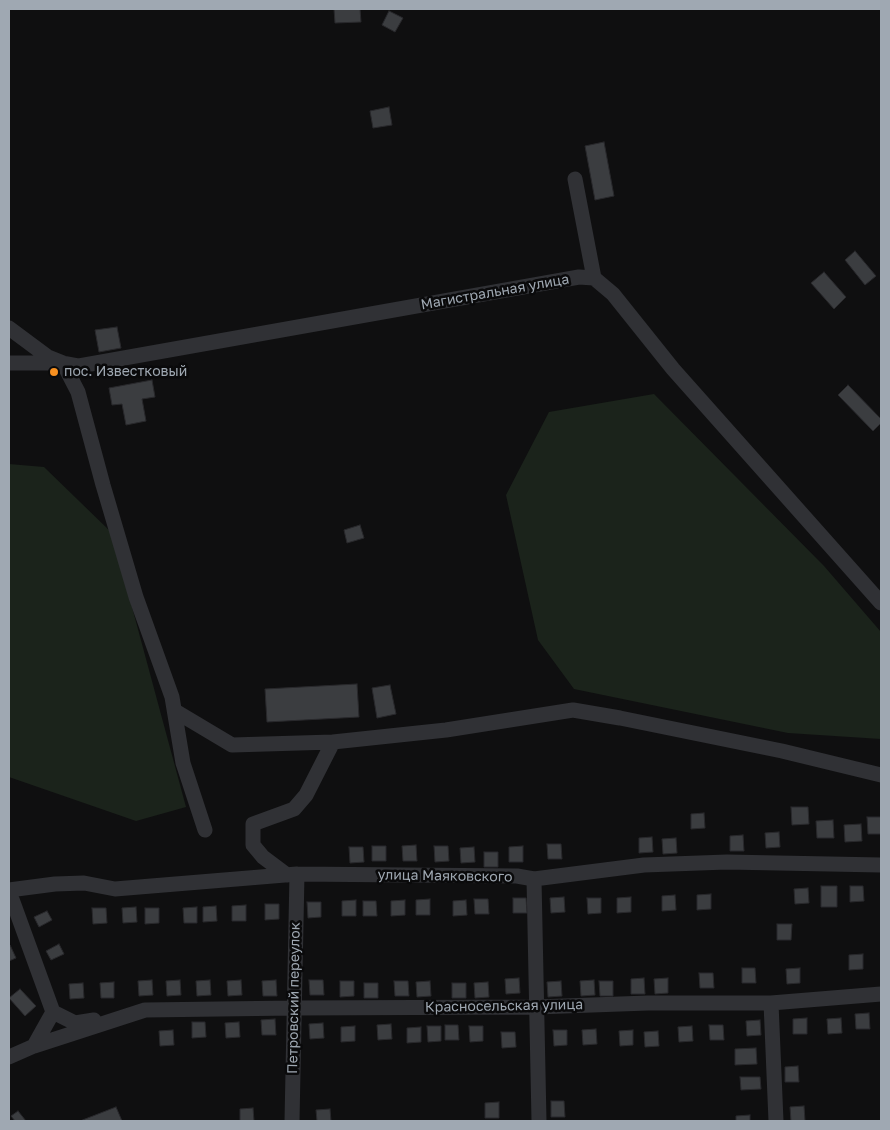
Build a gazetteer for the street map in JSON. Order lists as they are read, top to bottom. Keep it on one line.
{"streets":{"street":["Магистральная улица","улица Маяковского","Петровский переулок","Красносельская улица"]},"crossings":[["улица Маяковского","Петровский переулок"],["Петровский переулок","Красносельская улица"]],"places":["пос. Известковый"]}
